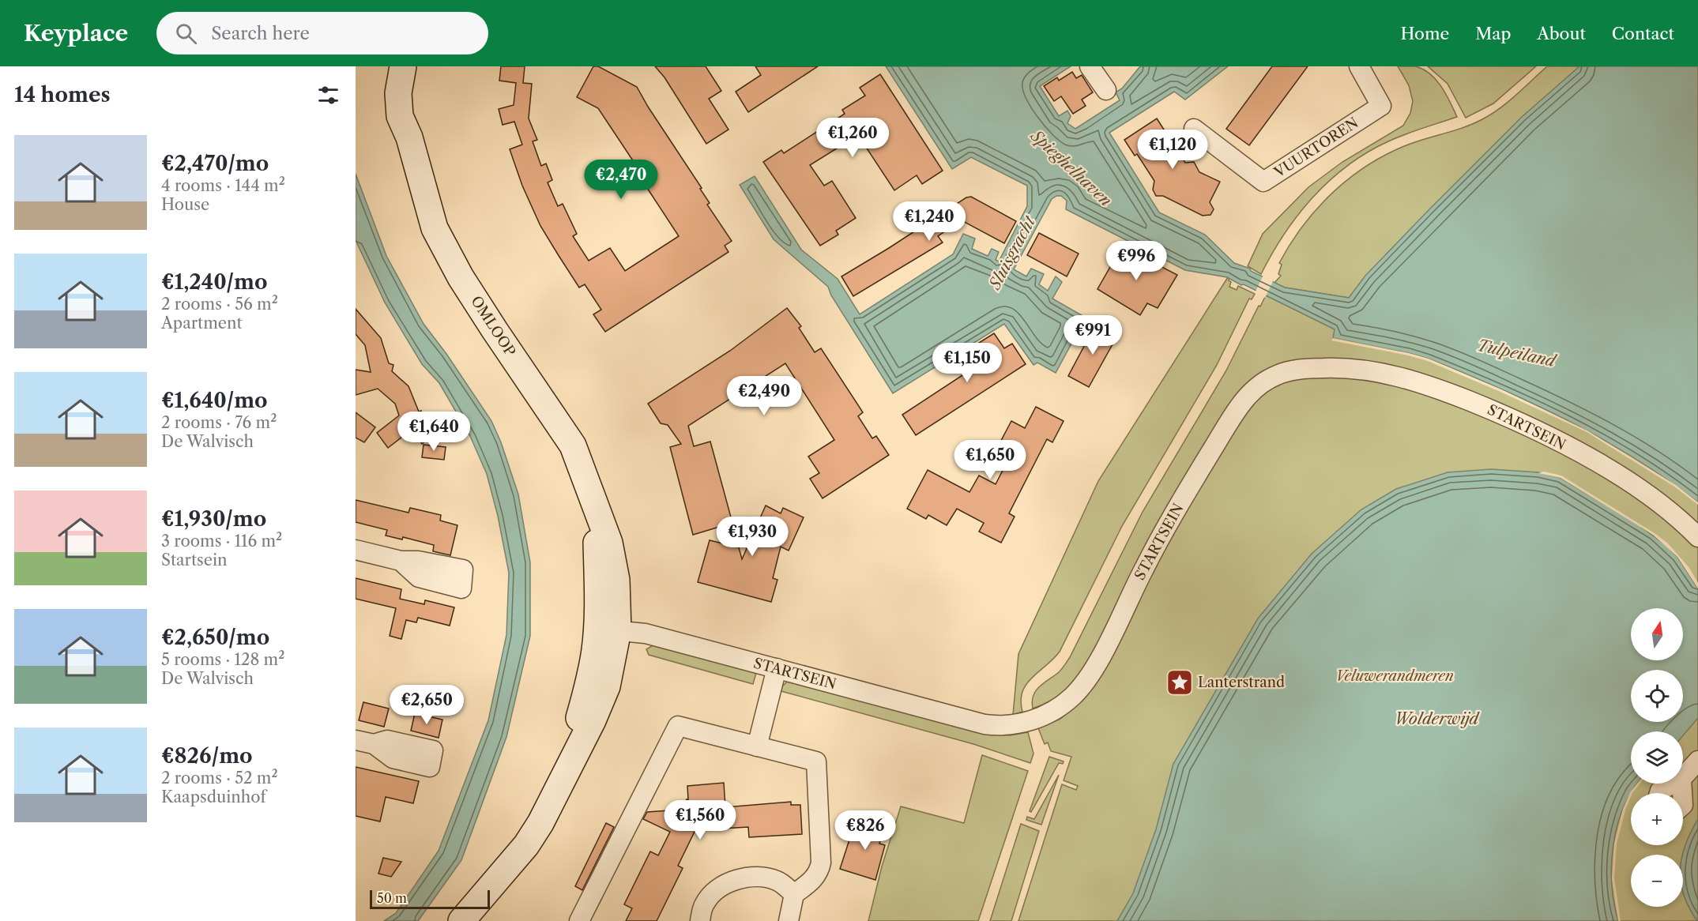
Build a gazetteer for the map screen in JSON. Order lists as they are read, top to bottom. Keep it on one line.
{"streets":{"main road":["OMLOOP"],"street":["VUURTOREN","STARTSEIN"]},"crossings":[["OMLOOP","STARTSEIN"]],"water":["Spieghelhaven","Sluisgracht","Tulpeiland","Wolderwijd"],"parks":["Veluwerandmeren"],"places":{"place":["Lanterstrand"]},"scale_bar":"50 m","north":"top","page":{"header":"Keyplace","search":"Search here","nav":["Home","Map","About","Contact"],"heading":"14 homes","price":["€1,260","€1,120","€2,470","€1,240","€996","€991","€1,150","€2,490","€1,640","€1,650","€1,930","€2,650","€1,560","€826"],"list":[{"name":"€2,470/mo","note":"4 rooms · 144 m² · House"},{"name":"€1,240/mo","note":"2 rooms · 56 m² · Apartment"},{"name":"€1,640/mo","note":"2 rooms · 76 m² · De Walvisch"},{"name":"€1,930/mo","note":"3 rooms · 116 m² · Startsein"},{"name":"€2,650/mo","note":"5 rooms · 128 m² · De Walvisch"},{"name":"€826/mo","note":"2 rooms · 52 m² · Kaapsduinhof"}],"map_buttons":["+","−"],"scale":"50 m"}}
